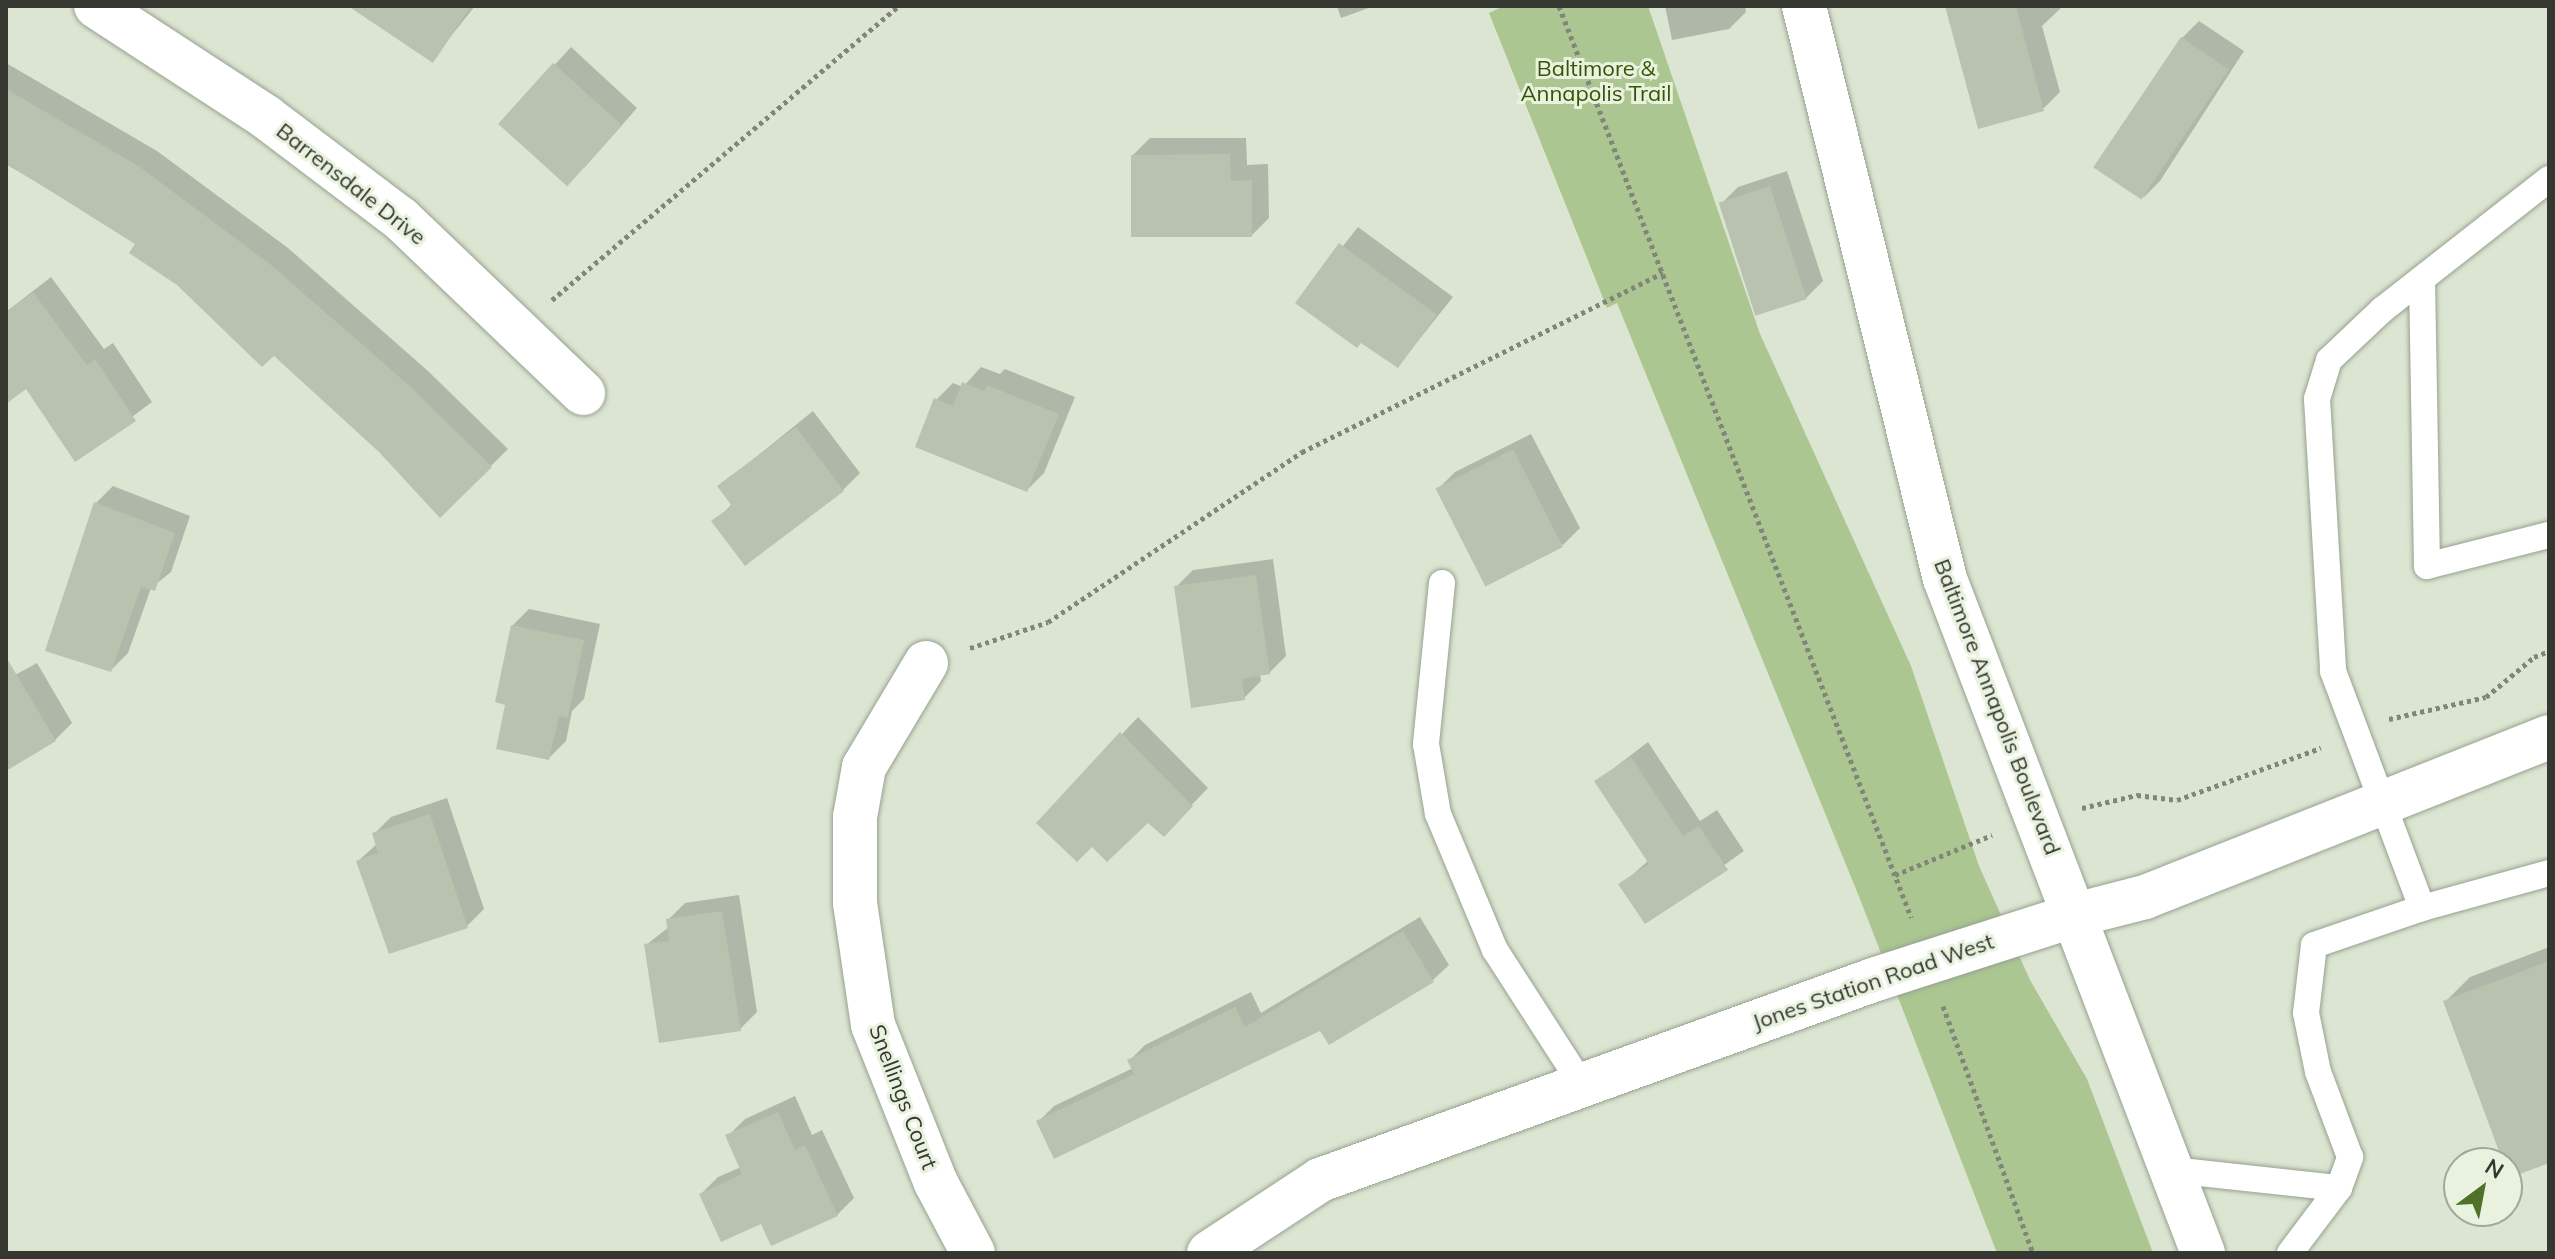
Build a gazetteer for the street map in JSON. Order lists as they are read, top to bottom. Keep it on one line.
{"streets":{"street":["Barrensdale Drive","Baltimore Annapolis Boulevard","Jones Station Road West","Snellings Court"]},"crossings":[["Baltimore Annapolis Boulevard","Jones Station Road West"]],"parks":["Baltimore & Annapolis Trail"],"north":"top right"}
